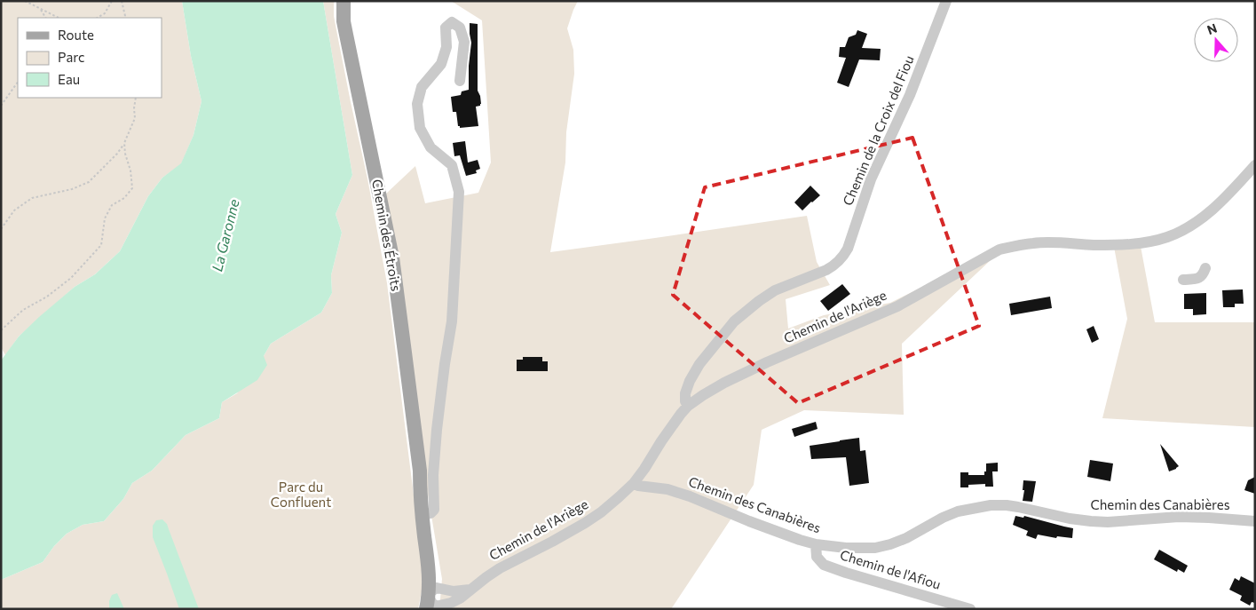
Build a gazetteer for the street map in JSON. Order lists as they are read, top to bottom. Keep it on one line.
{"streets":{"main road":["Chemin des Étroits"],"street":["Chemin de la Croix del Fiou","Chemin de l'Ariège","Chemin des Canabières","Chemin de l'Afiou"]},"crossings":[["Chemin de la Croix del Fiou","Chemin de l'Ariège"],["Chemin des Étroits","Chemin de l'Ariège"],["Chemin de l'Ariège","Chemin des Canabières"],["Chemin des Canabières","Chemin de l'Afiou"]],"water":["La Garonne"],"parks":["Parc du Confluent"],"legend":["Route","Parc","Eau"],"north":"top"}
